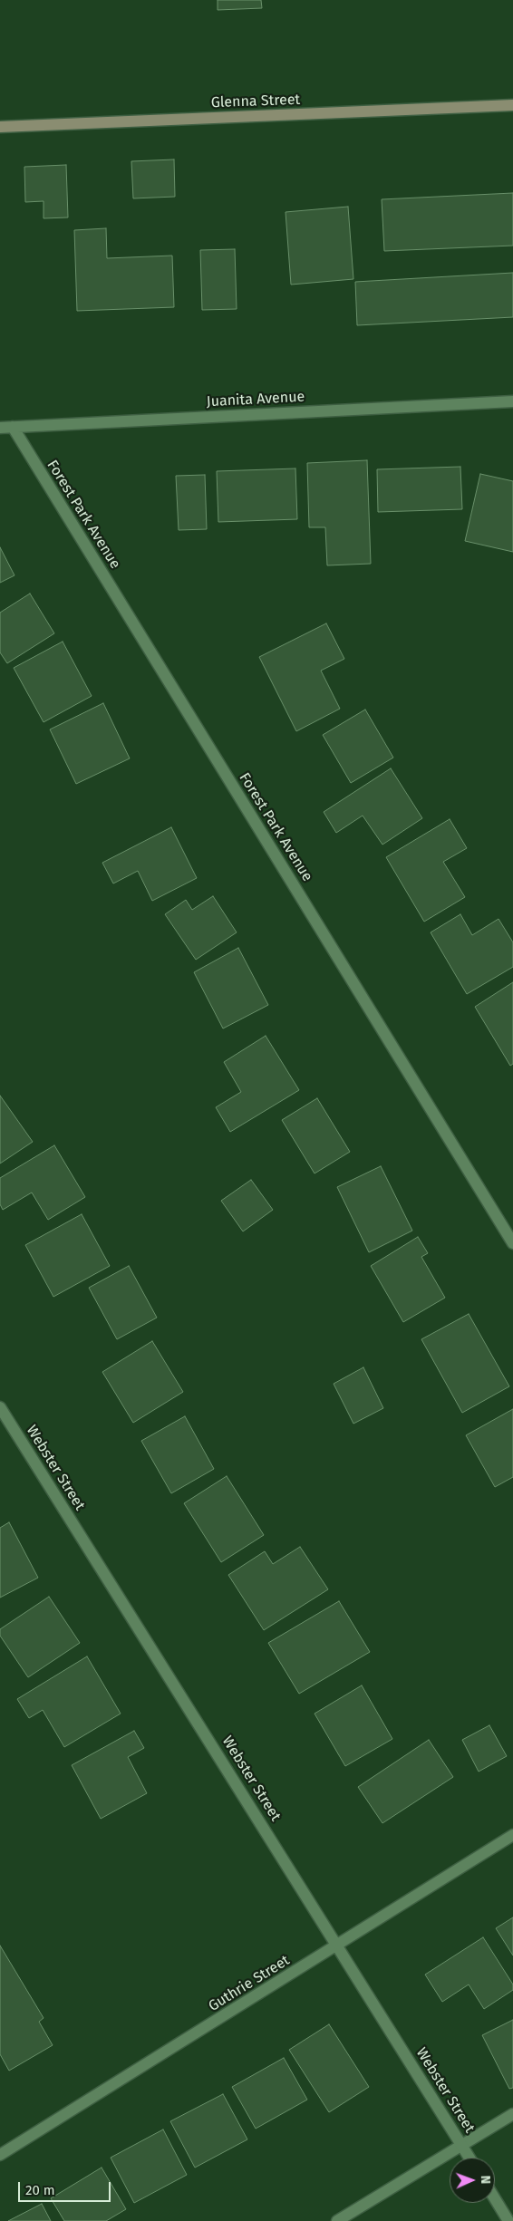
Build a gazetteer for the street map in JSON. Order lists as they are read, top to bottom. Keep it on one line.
{"streets":{"main road":["Glenna Street"],"street":["Juanita Avenue","Forest Park Avenue","Webster Street","Guthrie Street"]},"crossings":[["Juanita Avenue","Forest Park Avenue"],["Webster Street","Guthrie Street"]],"scale_bar":"20 m","north":"right"}
